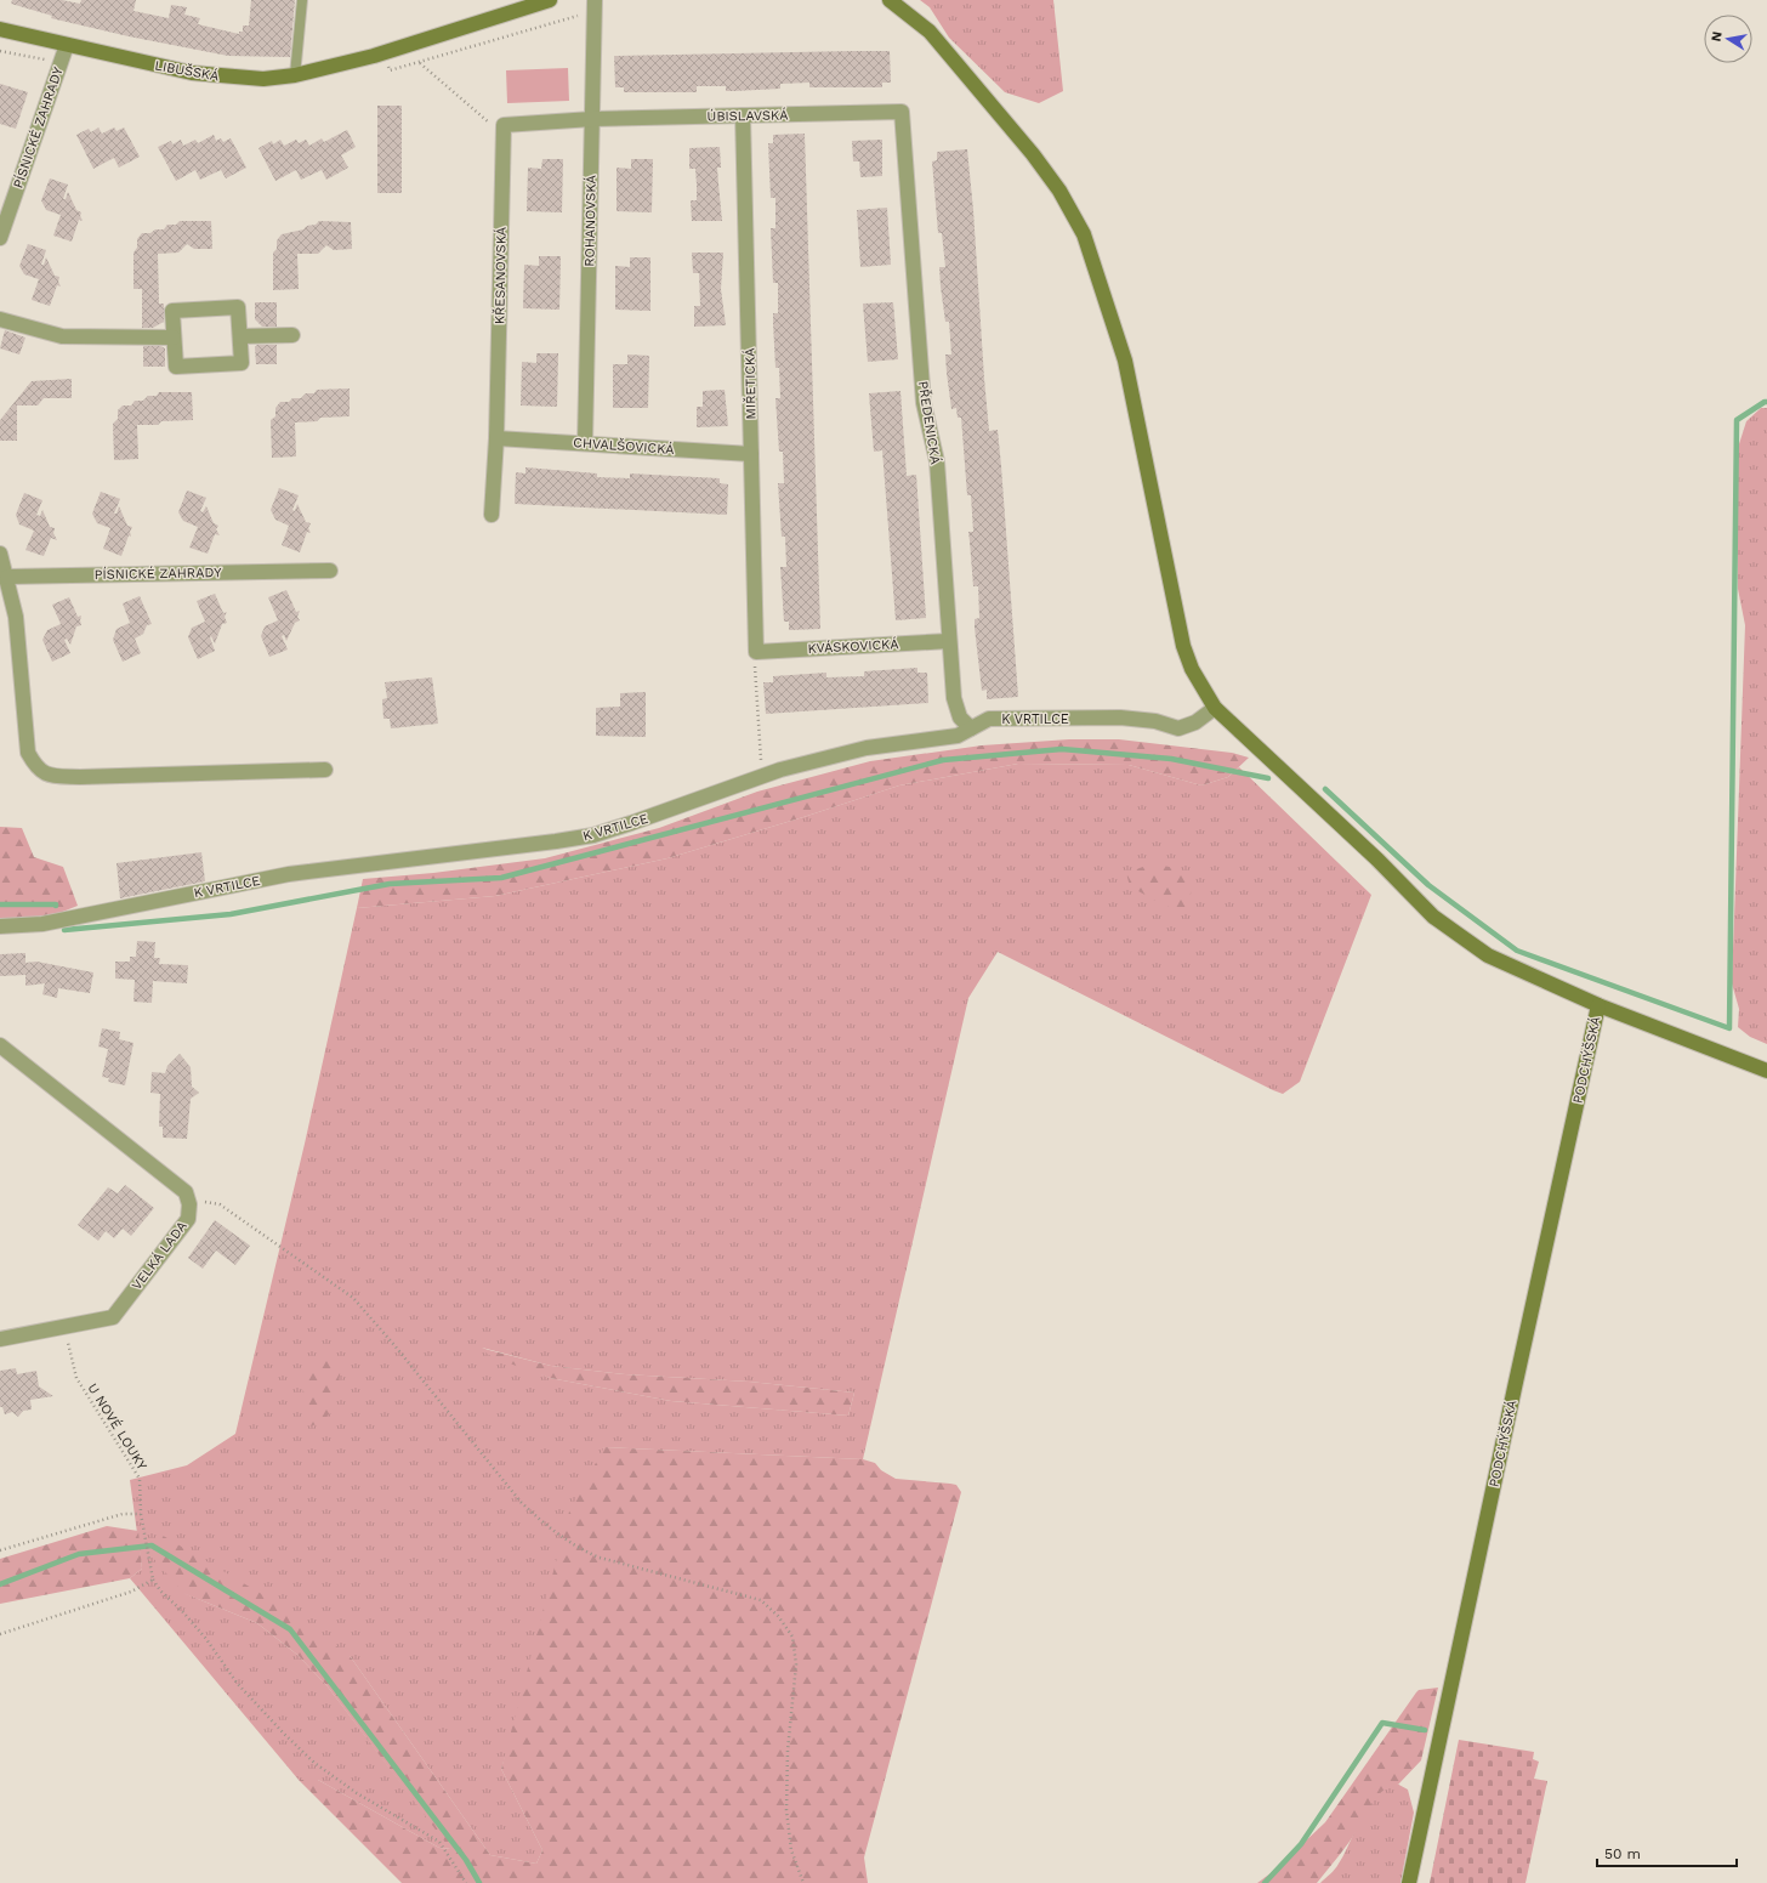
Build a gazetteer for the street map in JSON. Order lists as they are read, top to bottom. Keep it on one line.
{"streets":{"street":["LIBUŠSKÁ","ÚBISLAVSKÁ","PÍSNICKÉ ZAHRADY","ROHANOVSKÁ","KŘESANOVSKÁ","MIŘETICKÁ","PŘEDENICKÁ","CHVALŠOVICKÁ","KVÁSKOVICKÁ","K VRTILCE","PODCHÝŠSKÁ","VELKÁ LADA"],"path":["U NOVÉ LOUKY"]},"crossings":[["LIBUŠSKÁ","PÍSNICKÉ ZAHRADY"],["ÚBISLAVSKÁ","ROHANOVSKÁ"],["ÚBISLAVSKÁ","MIŘETICKÁ"],["ÚBISLAVSKÁ","PŘEDENICKÁ"],["ROHANOVSKÁ","CHVALŠOVICKÁ"],["KŘESANOVSKÁ","CHVALŠOVICKÁ"],["MIŘETICKÁ","CHVALŠOVICKÁ"],["MIŘETICKÁ","KVÁSKOVICKÁ"],["PŘEDENICKÁ","KVÁSKOVICKÁ"],["PŘEDENICKÁ","K VRTILCE"],["VELKÁ LADA","U NOVÉ LOUKY"]],"scale_bar":"50 m","north":"left"}
